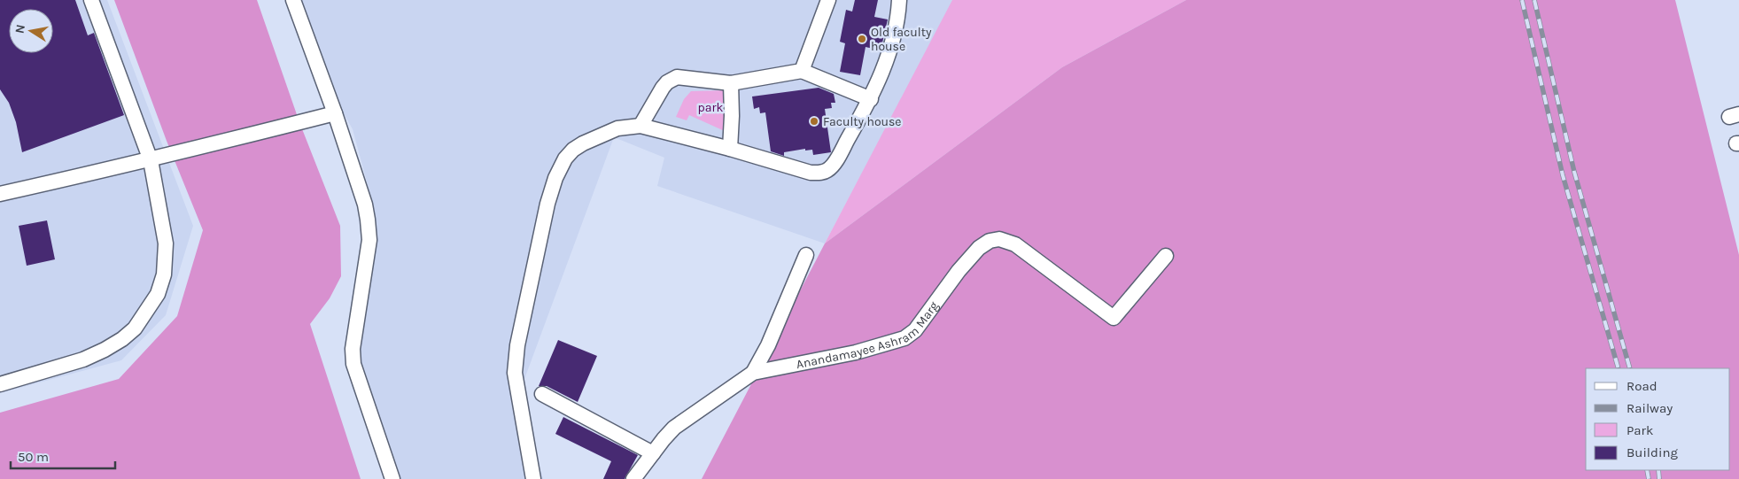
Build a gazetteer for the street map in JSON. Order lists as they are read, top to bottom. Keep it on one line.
{"streets":{"street":["Anandamayee Ashram Marg"]},"parks":["park"],"places":["Old faculty house","Faculty house"],"legend":["Road","Railway","Park","Building"],"scale_bar":"50 m","north":"left"}
